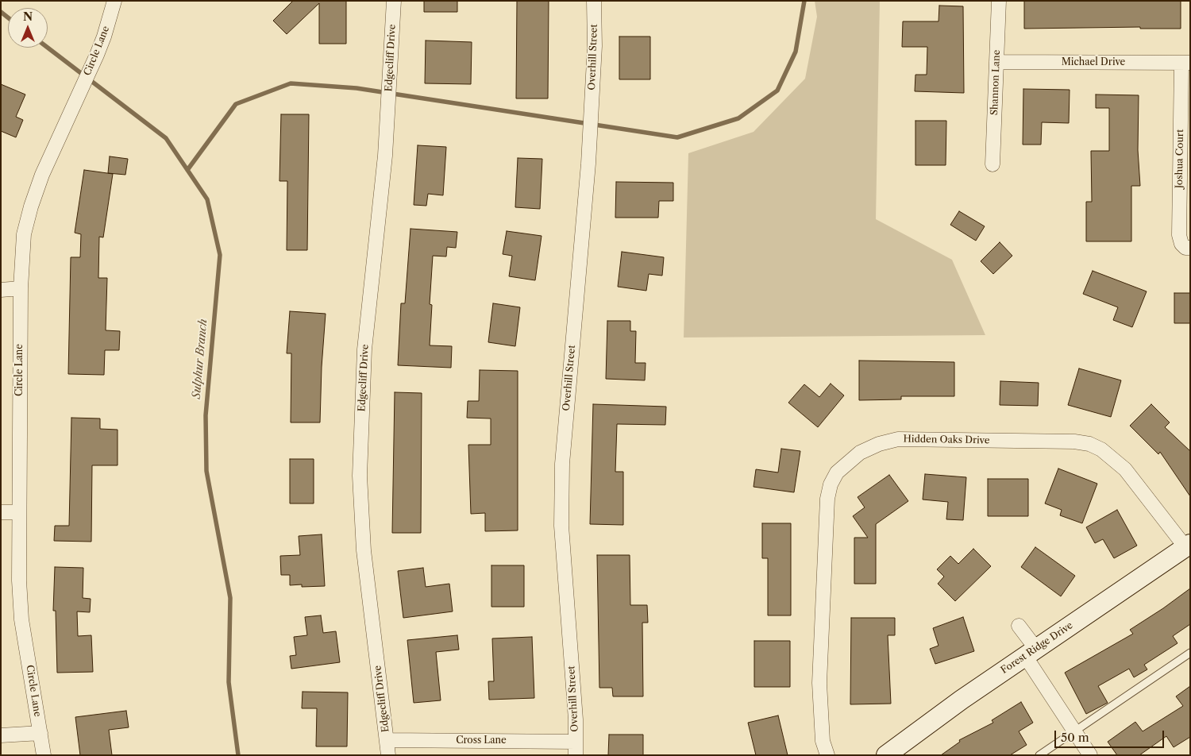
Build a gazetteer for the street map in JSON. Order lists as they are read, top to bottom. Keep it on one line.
{"streets":{"main road":["Forest Ridge Drive"],"street":["Circle Lane","Overhill Street","Edgecliff Drive","Michael Drive","Shannon Lane","Joshua Court","Hidden Oaks Drive","Cross Lane"]},"crossings":[["Overhill Street","Cross Lane"],["Edgecliff Drive","Cross Lane"],["Michael Drive","Shannon Lane"],["Michael Drive","Joshua Court"],["Hidden Oaks Drive","Forest Ridge Drive"]],"water":["Sulphur Branch"],"scale_bar":"50 m","north":"top"}
